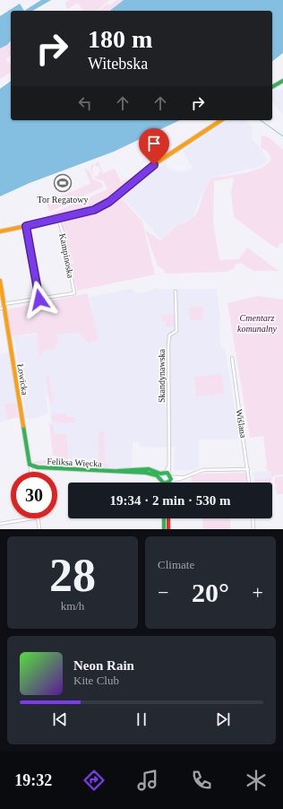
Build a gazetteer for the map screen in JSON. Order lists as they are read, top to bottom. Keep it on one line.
{"streets":{"street":["Kampinoska","Skandynawska","Łowicka","Wiślana","Feliksa Więcka"]},"crossings":[["Skandynawska","Feliksa Więcka"],["Łowicka","Feliksa Więcka"]],"parks":["Cmentarz komunalny"],"places":{"sports":["Tor Regatowy"]},"page":{"turn":["180 m","Witebska"],"limit":"30","trip":"19:34 · 2 min · 530 m","tile":[["28","km/h"],"Climate"],"heat":["−","20°","+"],"song":["Neon Rain","Kite Club"],"tabs":"19:32"}}
